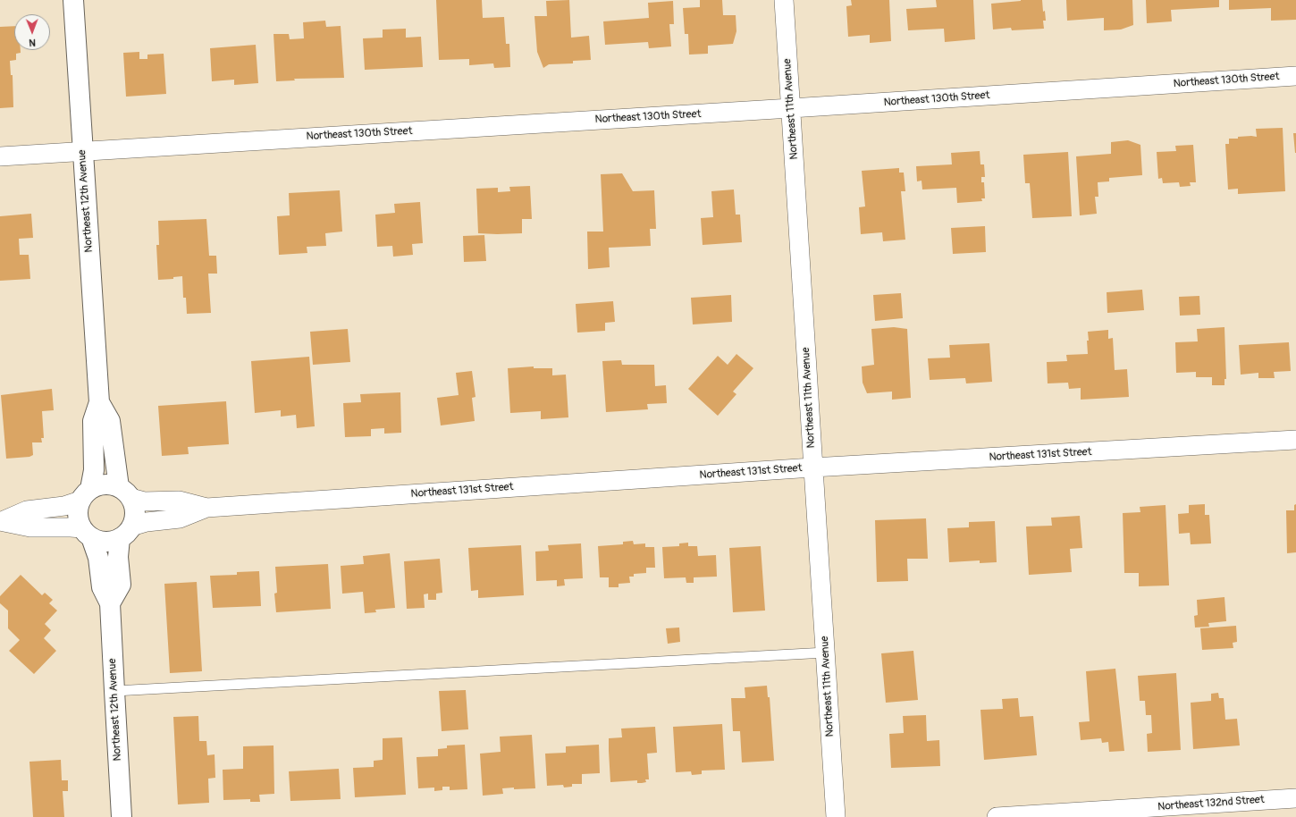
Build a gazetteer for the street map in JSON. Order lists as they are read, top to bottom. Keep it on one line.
{"streets":{"street":["Northeast 130th Street","Northeast 11th Avenue","Northeast 12th Avenue","Northeast 131st Street","Northeast 132nd Street"]},"crossings":[["Northeast 130th Street","Northeast 11th Avenue"],["Northeast 130th Street","Northeast 12th Avenue"],["Northeast 11th Avenue","Northeast 131st Street"],["Northeast 12th Avenue","Northeast 131st Street"]],"north":"bottom"}
